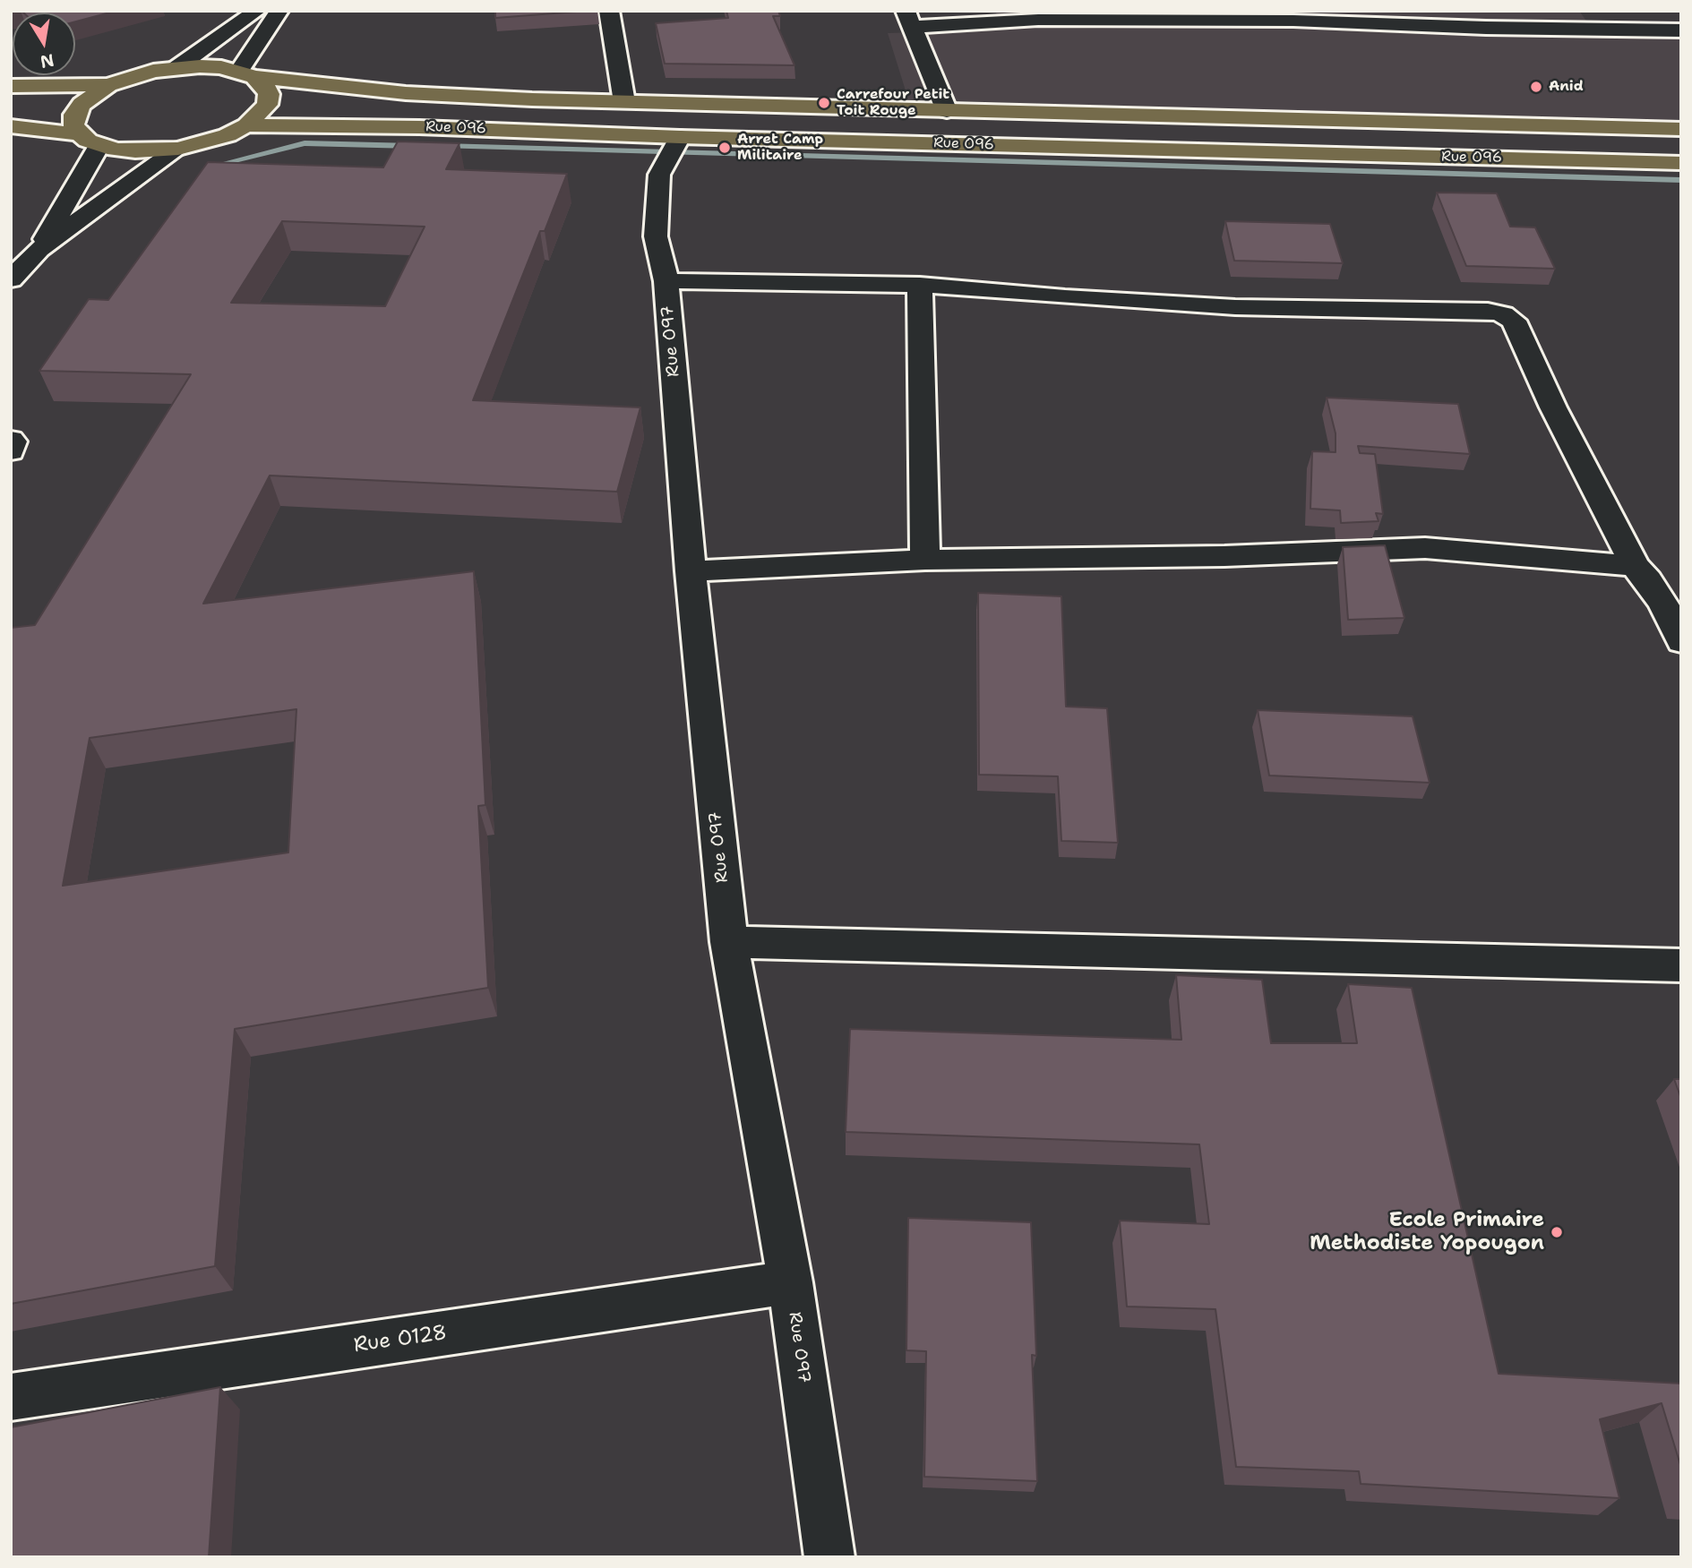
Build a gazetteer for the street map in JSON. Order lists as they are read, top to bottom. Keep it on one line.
{"streets":{"main road":["Rue O96"],"street":["Rue O97","Rue O128"]},"crossings":[["Rue O96","Rue O97"],["Rue O97","Rue O128"]],"places":["Anid","Carrefour Petit Toit Rouge","Arret Camp Militaire","Ecole Primaire Methodiste Yopougon"],"north":"bottom"}
